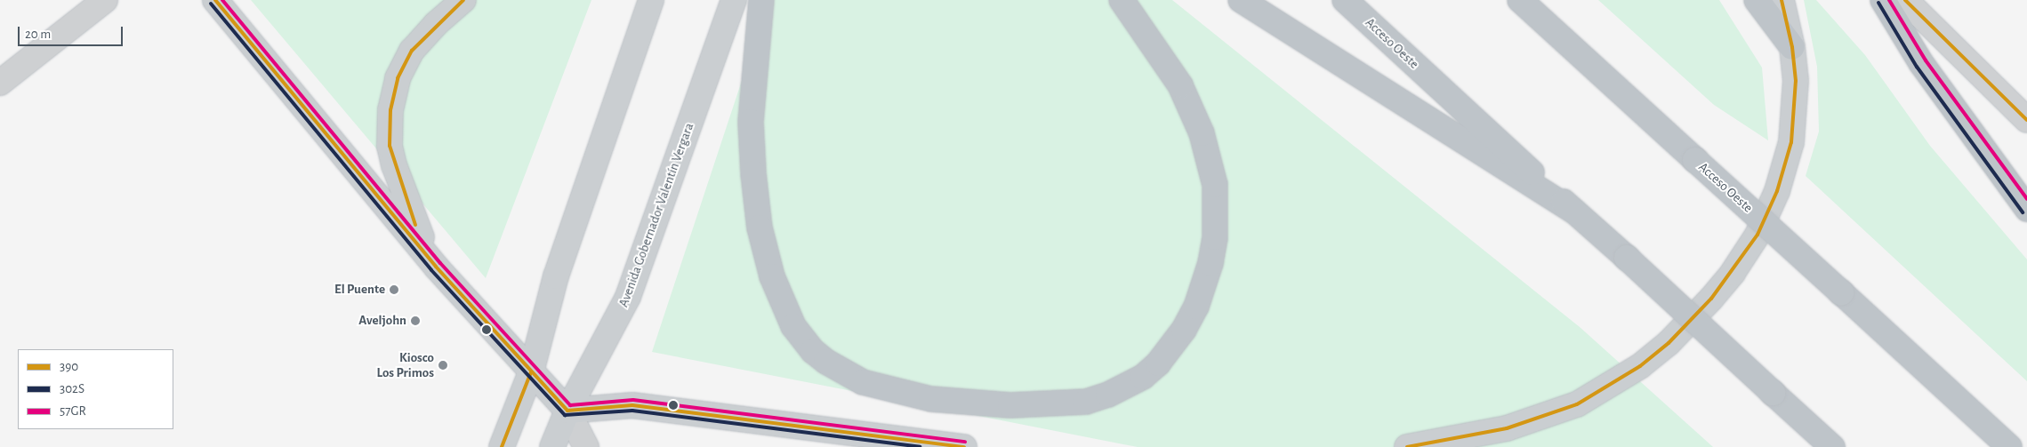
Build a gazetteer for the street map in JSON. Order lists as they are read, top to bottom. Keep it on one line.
{"streets":{"highway":["Acceso Oeste"],"main road":["Avenida Gobernador Valentín Vergara"]},"places":["El Puente","Aveljohn","Kiosco Los Primos"],"lines":["transit line 390","transit line 57GR","transit line 302S"],"legend":["390","302S","57GR"],"scale_bar":"20 m"}
